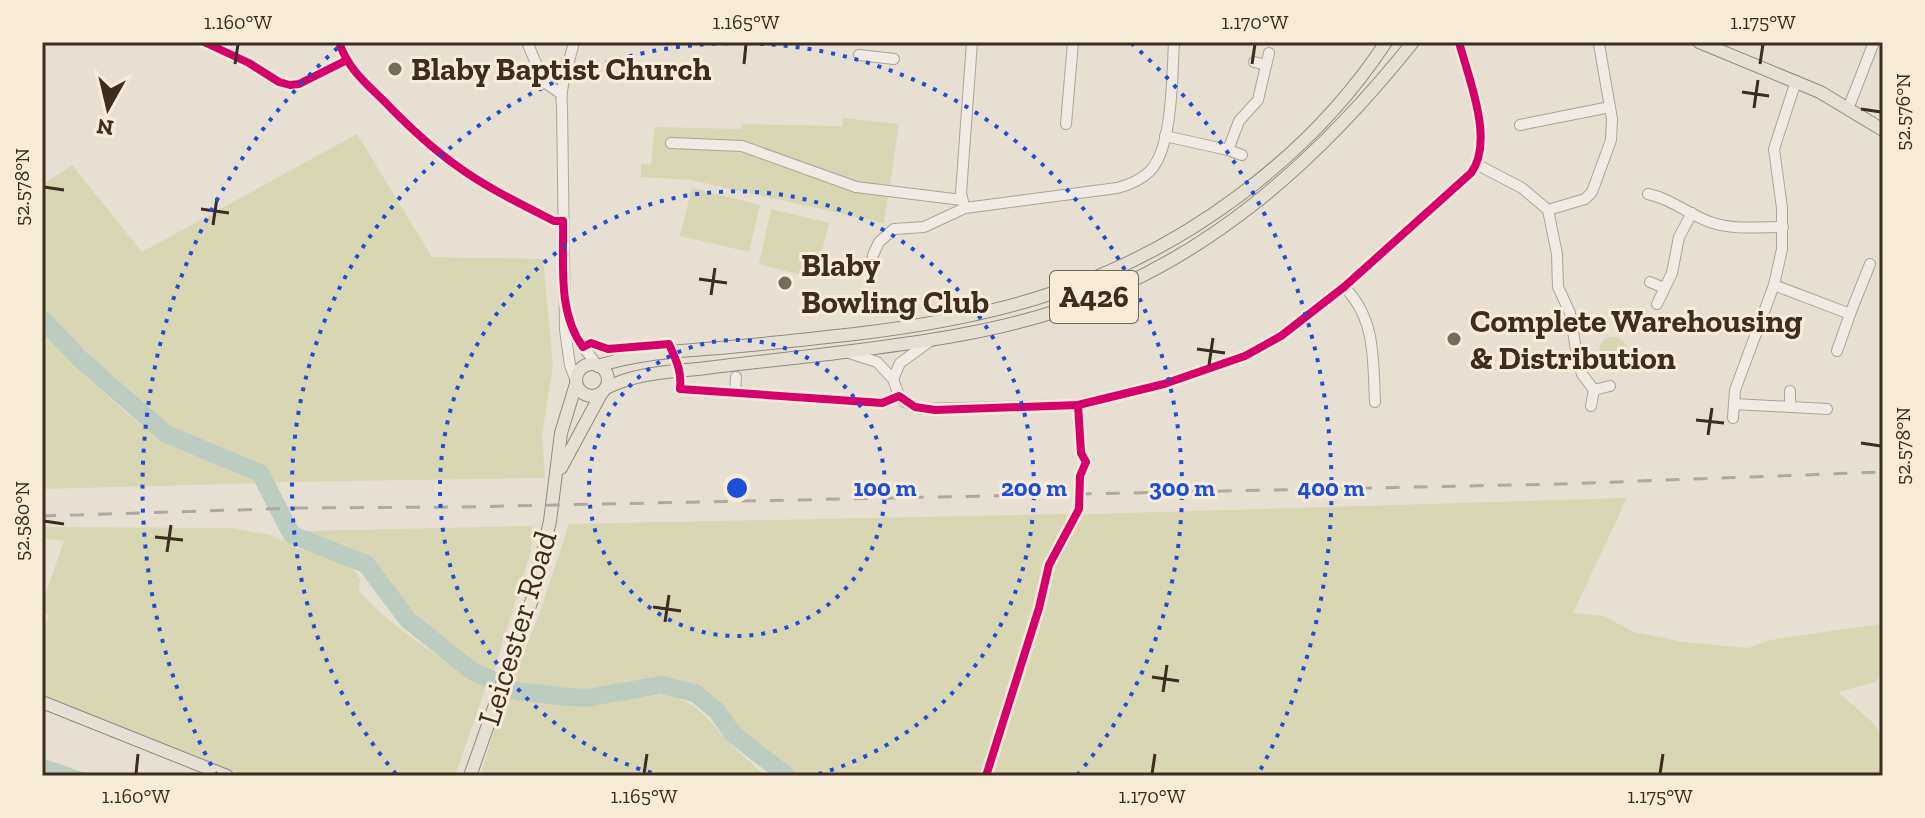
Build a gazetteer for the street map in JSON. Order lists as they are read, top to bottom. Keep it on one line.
{"streets":{"main road":["A426","Leicester Road"]},"crossings":[["A426","Leicester Road"]],"places":["Blaby Baptist Church","Blaby Bowling Club","Complete Warehousing & Distribution"],"north":"bottom","coordinates":["1.160°W","1.165°W","1.170°W","1.175°W","52.576°N","52.578°N","52.580°N"],"rings":["100 m","200 m","300 m","400 m"]}
